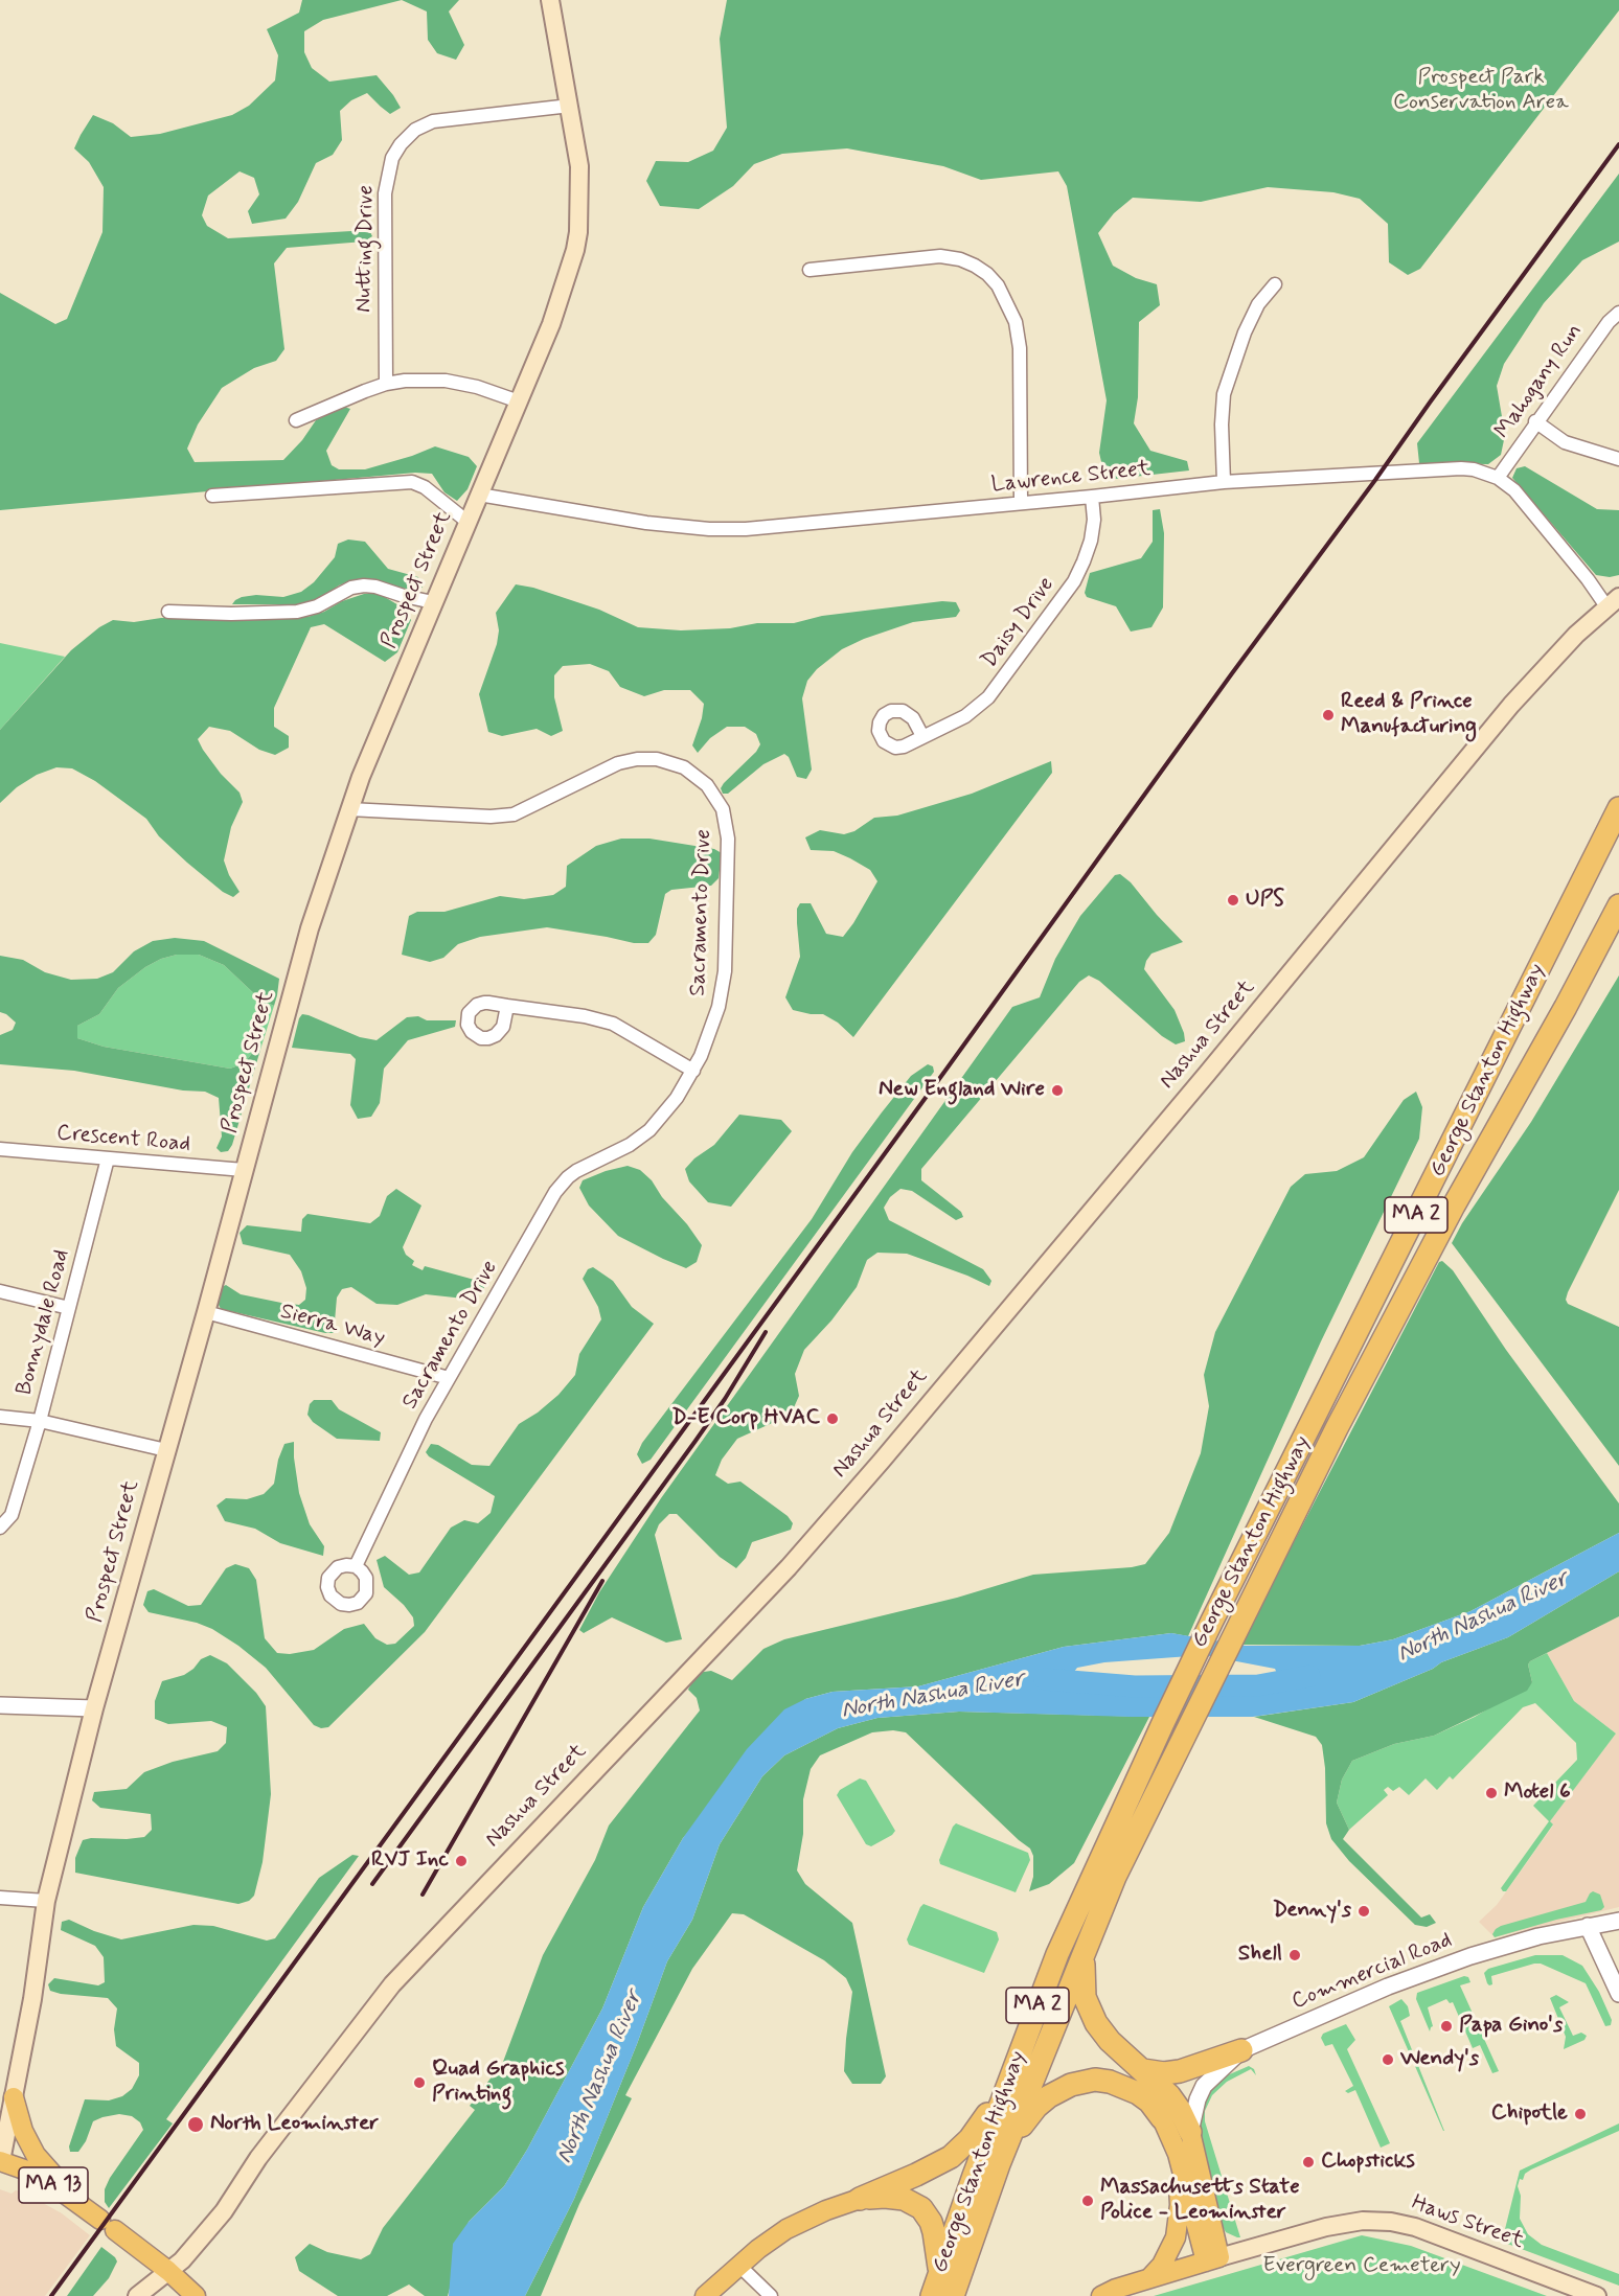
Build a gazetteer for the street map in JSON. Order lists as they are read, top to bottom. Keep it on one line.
{"streets":{"highway":["George Stanton Highway","MA 2"],"main road":["Prospect Street","Nashua Street","MA 13","Haws Street"],"street":["Nutting Drive","Mahogany Run","Lawrence Street","Daisy Drive","Sacramento Drive","Crescent Road","Bonnydale Road","Sierra Way","Commercial Road"]},"crossings":[["Nutting Drive","Prospect Street"],["Mahogany Run","Lawrence Street"],["Lawrence Street","Prospect Street"],["Lawrence Street","Daisy Drive"],["Lawrence Street","Nashua Street"],["Prospect Street","Sacramento Drive"],["Prospect Street","Crescent Road"],["Prospect Street","Sierra Way"],["Prospect Street","MA 13"],["Sacramento Drive","Sierra Way"],["Nashua Street","MA 13"],["Crescent Road","Bonnydale Road"]],"water":["North Nashua River"],"parks":["Prospect Park Conservation Area","Evergreen Cemetery"],"places":["Reed & Prince Manufacturing","UPS","New England Wire","D-E Corp HVAC","Motel 6","RVJ Inc","Denny's","Shell","Papa Gino's","Wendy's","Quad Graphics Printing","Chipotle","North Leominster","Chopsticks","Massachusetts State Police - Leominster"]}
